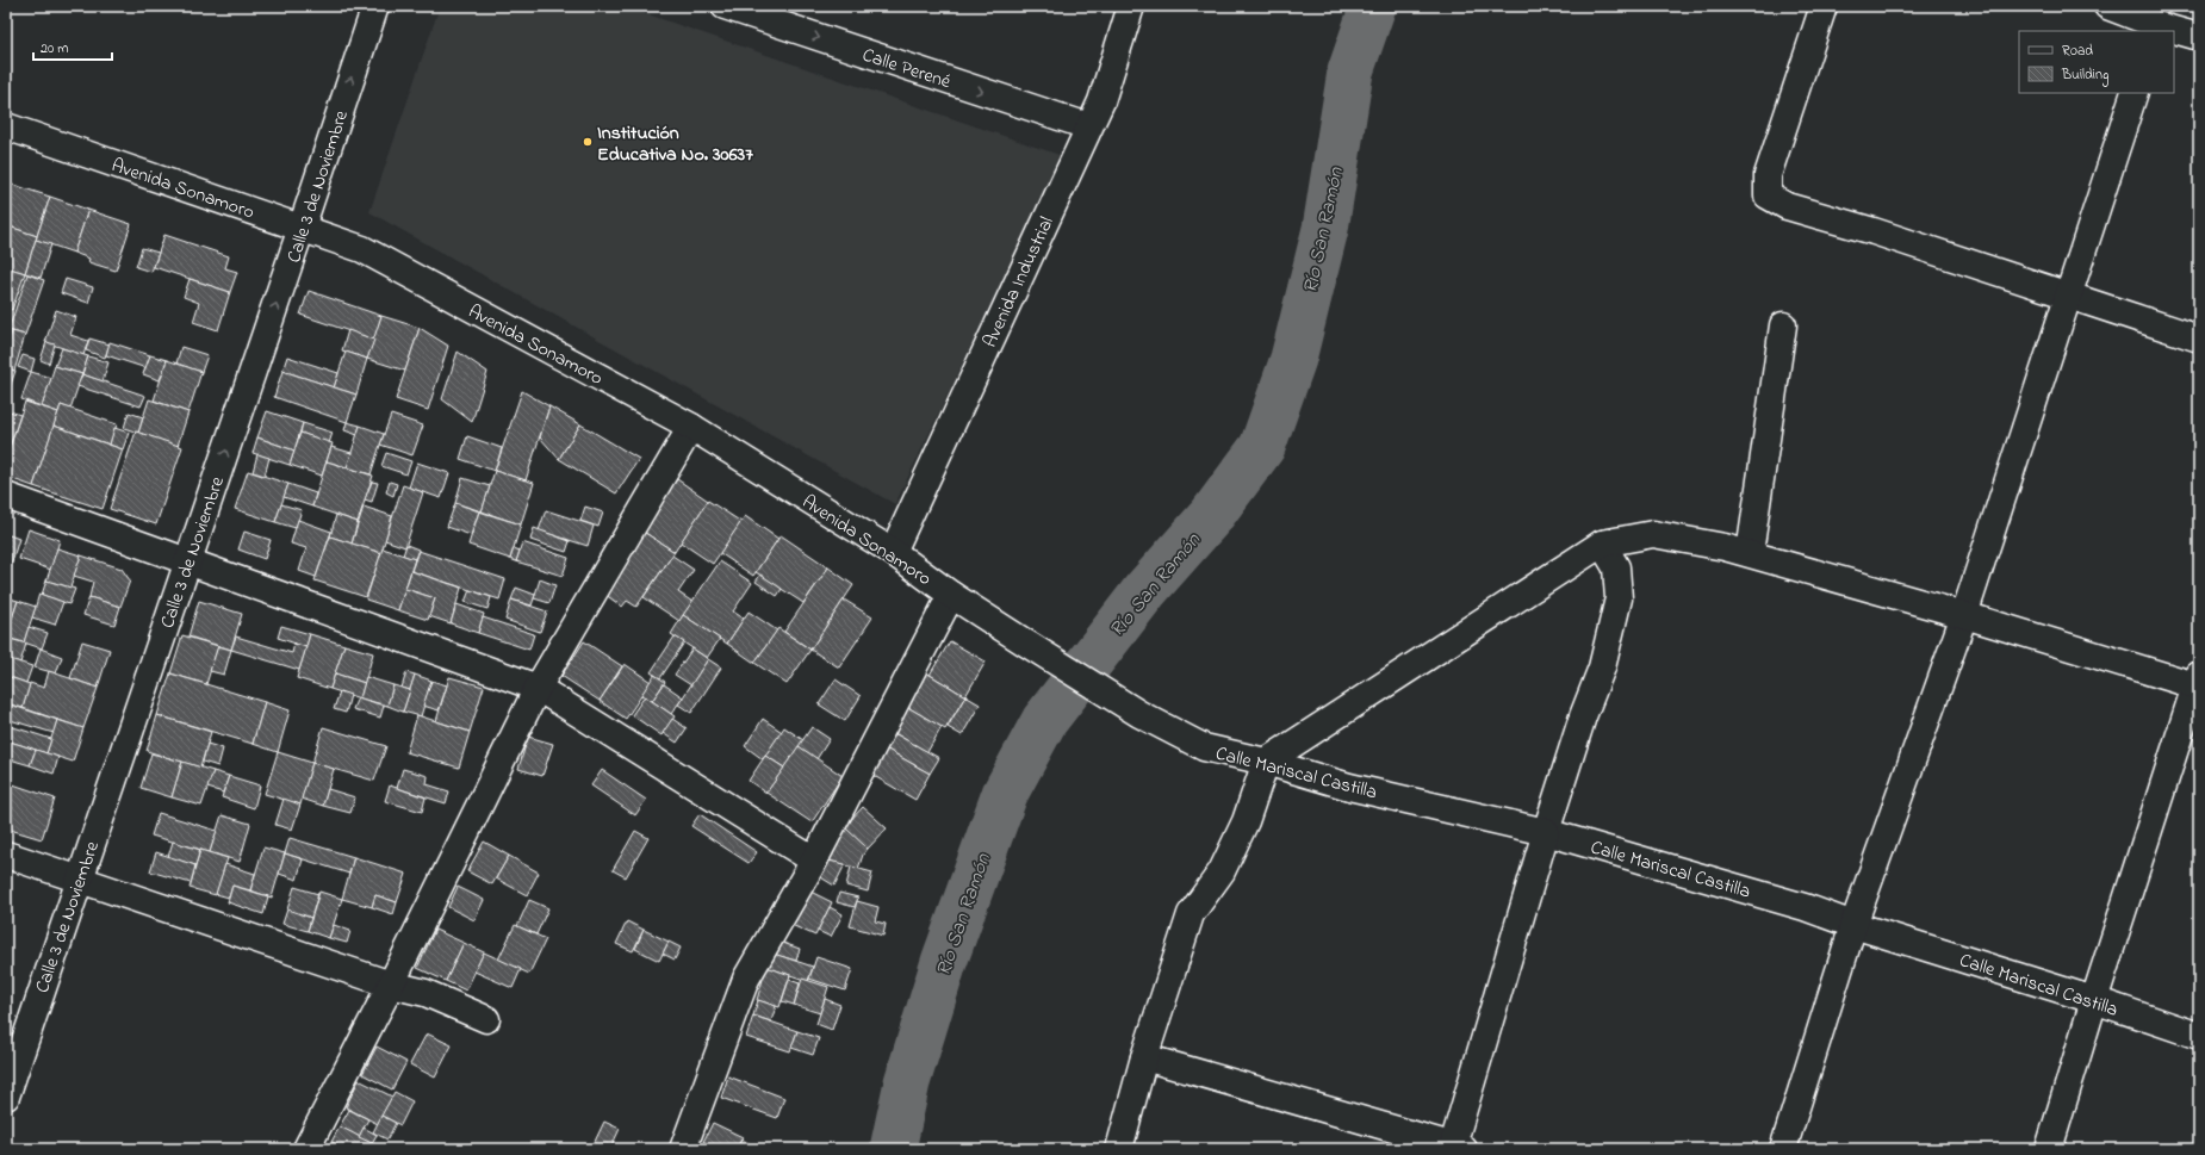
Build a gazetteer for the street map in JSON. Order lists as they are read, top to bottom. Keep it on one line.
{"streets":{"street":["Calle Perené","Calle 3 de Noviembre","Avenida Sonamoro","Avenida Industrial","Calle Mariscal Castilla"]},"crossings":[["Calle Perené","Avenida Industrial"],["Calle 3 de Noviembre","Avenida Sonamoro"],["Avenida Sonamoro","Avenida Industrial"],["Avenida Sonamoro","Calle Mariscal Castilla"]],"one_way":["Calle Perené","Calle 3 de Noviembre"],"water":["Río San Ramón"],"places":["Institución Educativa No. 30637"],"legend":["Road","Building"],"scale_bar":"20 m"}
